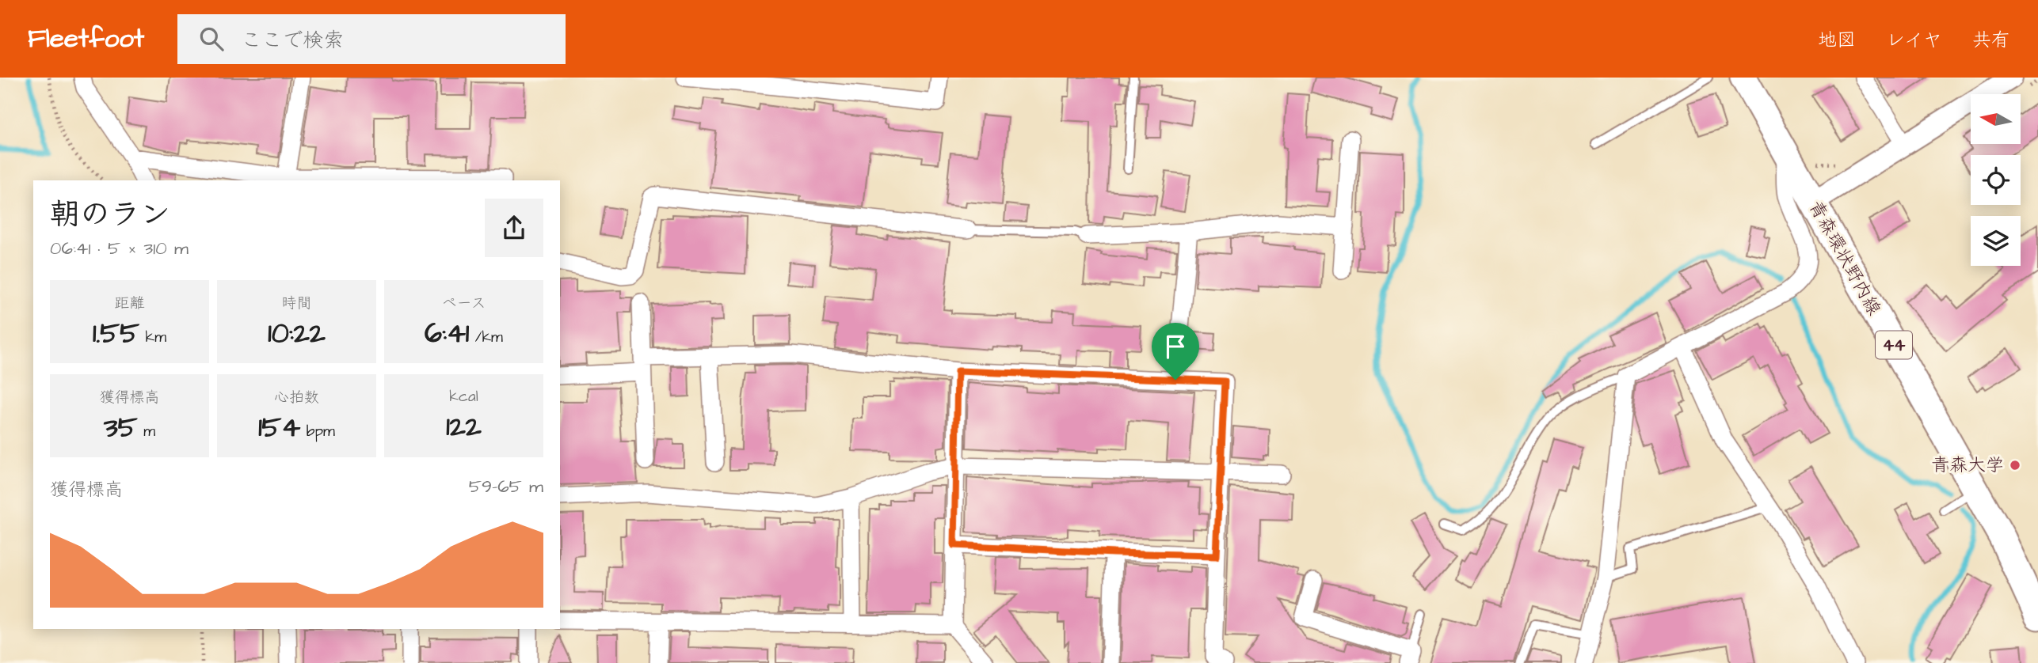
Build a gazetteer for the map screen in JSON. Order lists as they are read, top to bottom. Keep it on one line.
{"streets":{"main road":["青森環状野内線","44"]},"places":["青森大学"],"north":"left","page":{"header":"Fleetfoot","search":"ここで検索","nav":["地図","レイヤ","共有"],"heading":["朝のラン","06:41 · 5 × 310 m"],"stats":[["距離","1.55 km"],["時間","10:22"],["ペース","6:41 /km"],["獲得標高","35 m"],["心拍数","154 bpm"],["kcal","122"]],"chart":["獲得標高","59–65 m"]}}
